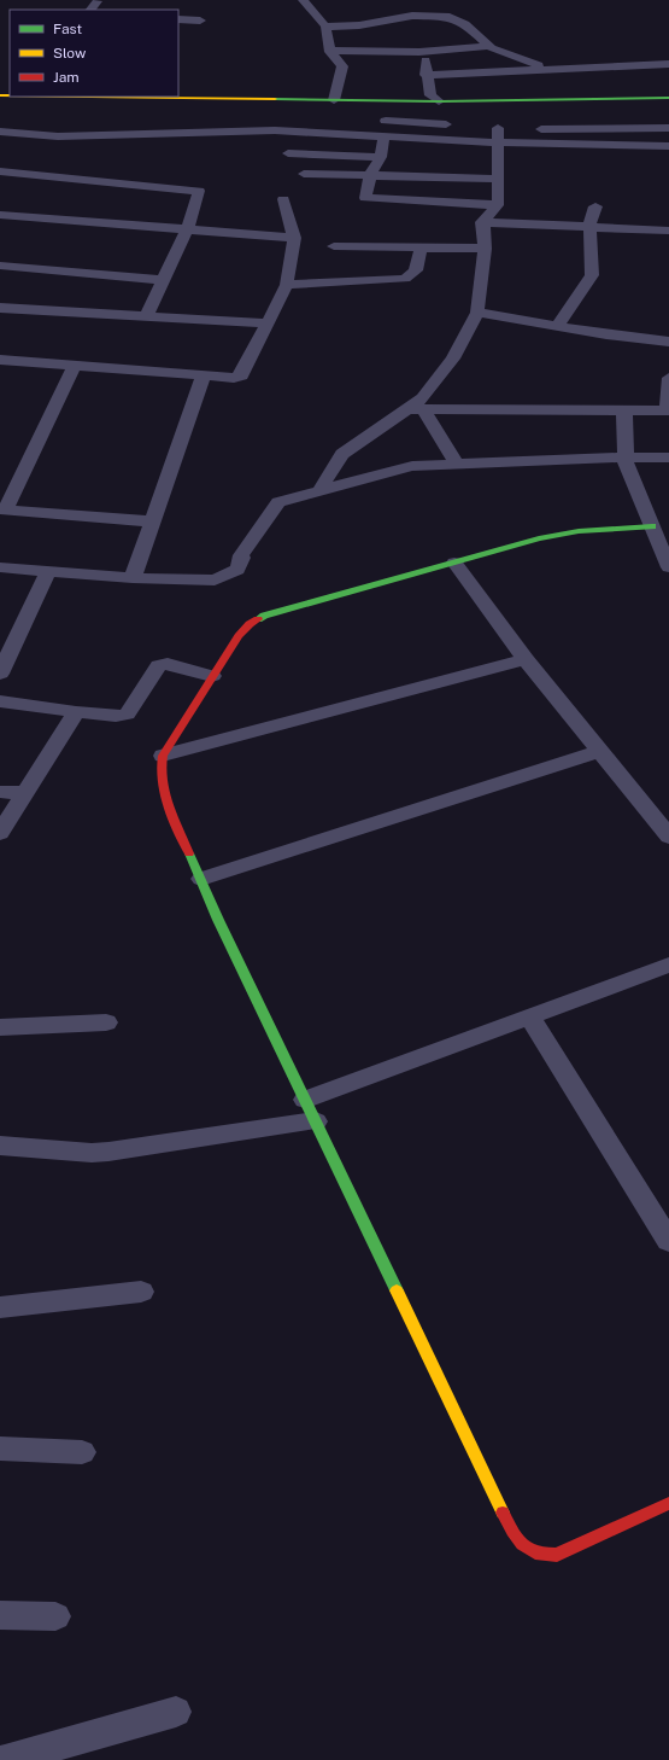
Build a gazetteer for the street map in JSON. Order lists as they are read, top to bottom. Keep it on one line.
{"legend":["Fast","Slow","Jam"]}
